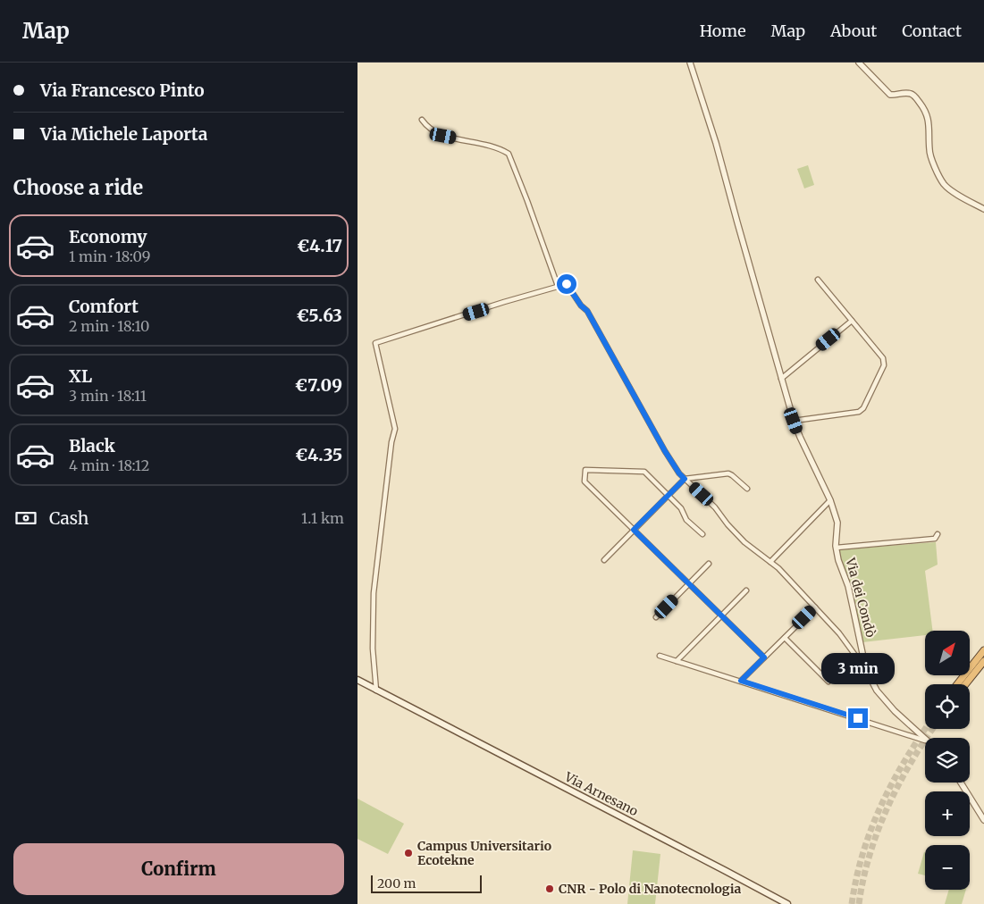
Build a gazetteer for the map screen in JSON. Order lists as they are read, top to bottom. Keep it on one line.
{"streets":{"main road":["Via Arnesano"],"street":["Via dei Condò"]},"places":["Campus Universitario Ecotekne","CNR - Polo di Nanotecnologia"],"scale_bar":"200 m","north":"top right","page":{"header":"Map","nav":["Home","Map","About","Contact"],"banner":["Via Francesco Pinto","Via Michele Laporta"],"heading":"Choose a ride","list":[{"name":"Economy","note":"1 min · 18:09","value":"€4.17"},{"name":"Comfort","note":"2 min · 18:10","value":"€5.63"},{"name":"XL","note":"3 min · 18:11","value":"€7.09"},{"name":"Black","note":"4 min · 18:12","value":"€4.35"}],"pay":["Cash","1.1 km"],"map_buttons":["+","−"],"bubble":"3 min","buttons":"Confirm","scale":"200 m"}}
